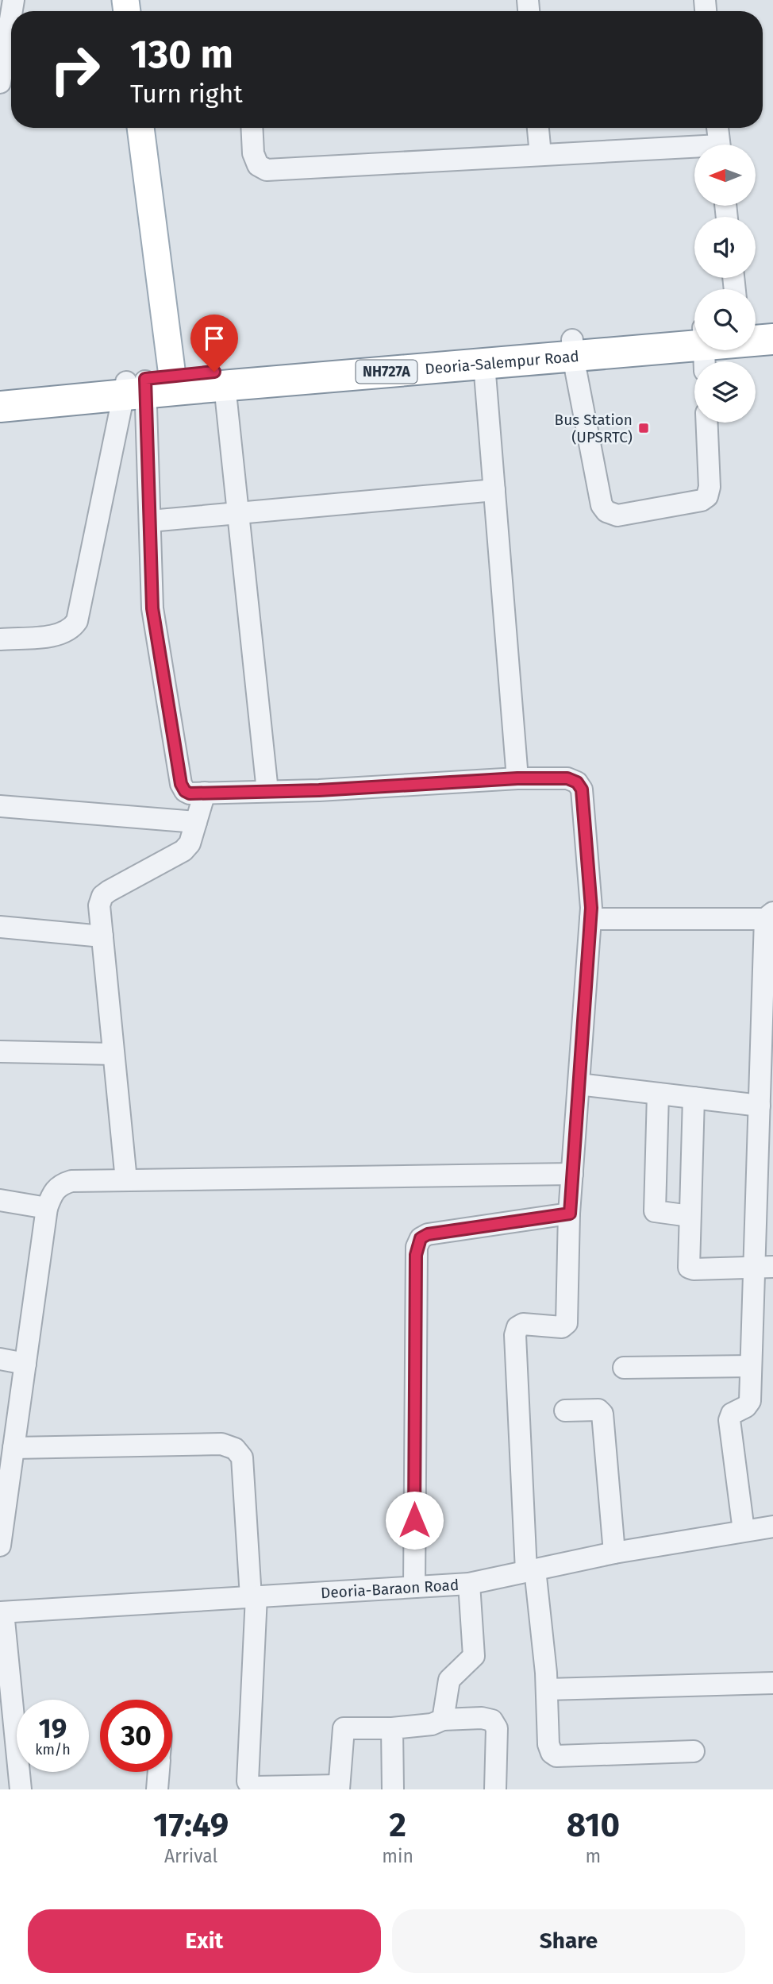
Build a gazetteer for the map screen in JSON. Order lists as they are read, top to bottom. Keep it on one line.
{"streets":{"highway":["Deoria-Salempur Road","NH727A"],"street":["Deoria-Baraon Road"]},"places":{"transit":["Bus Station (UPSRTC)"]},"north":"left","page":{"turn":["130 m","Turn right"],"speed":"19 km/h","limit":"30","eta":["17:49","Arrival","2","min","810","m"],"buttons":["Exit","Share"]}}
